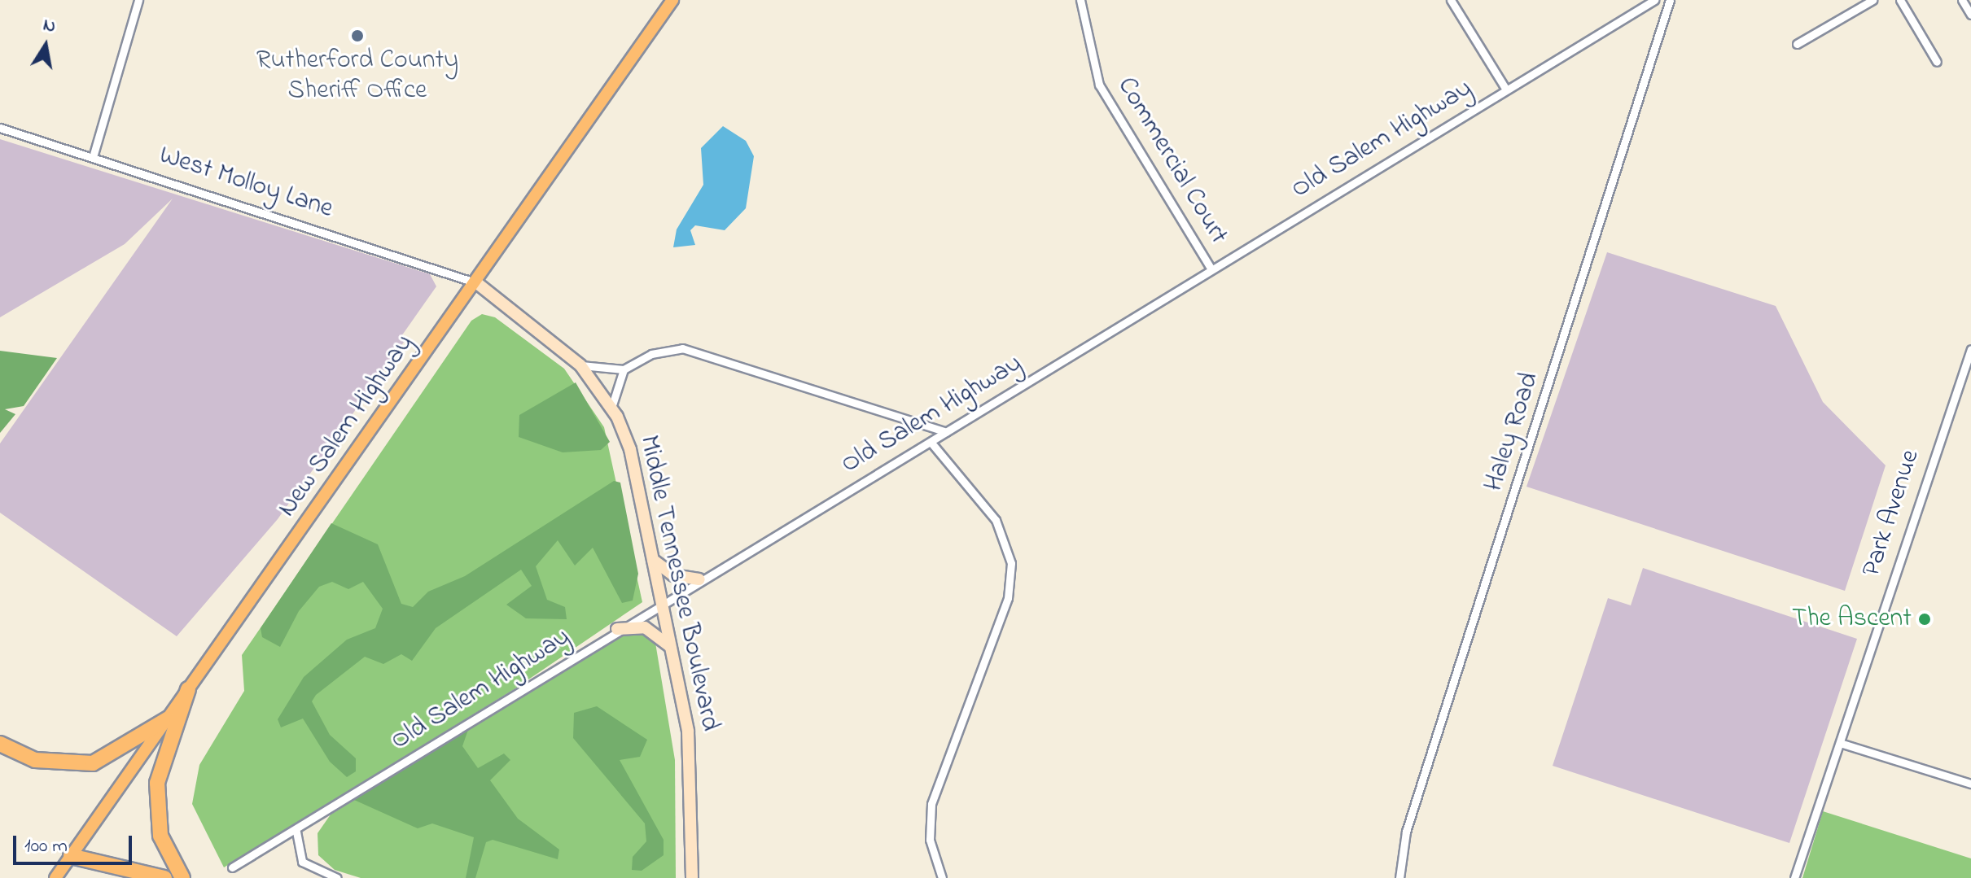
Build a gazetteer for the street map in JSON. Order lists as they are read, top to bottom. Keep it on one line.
{"streets":{"main road":["New Salem Highway","Middle Tennessee Boulevard"],"street":["Old Salem Highway","Commercial Court","West Molloy Lane","Haley Road","Park Avenue"]},"crossings":[["Old Salem Highway","Commercial Court"],["Old Salem Highway","Middle Tennessee Boulevard"],["West Molloy Lane","New Salem Highway"],["West Molloy Lane","Middle Tennessee Boulevard"],["New Salem Highway","Middle Tennessee Boulevard"]],"places":["Rutherford County Sheriff Office","The Ascent"],"scale_bar":"100 m","north":"top"}
